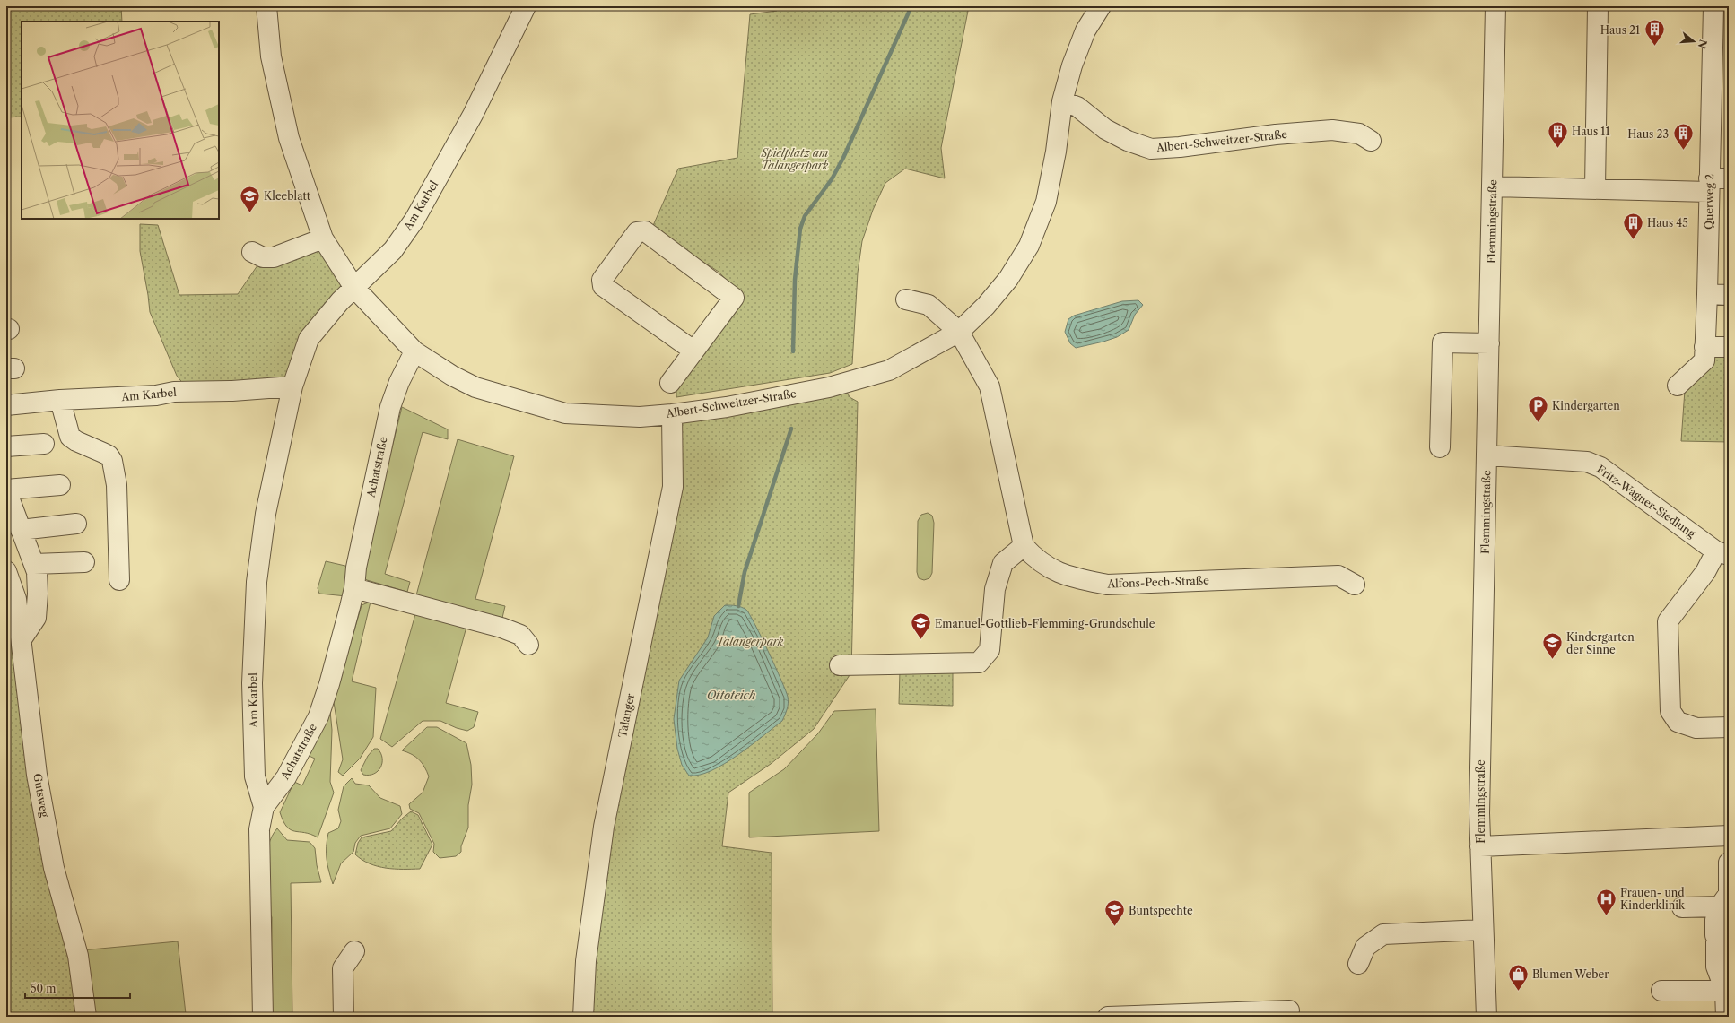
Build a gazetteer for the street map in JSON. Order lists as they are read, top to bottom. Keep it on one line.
{"streets":{"street":["Albert-Schweitzer-Straße","Querweg 2","Am Karbel","Flemmingstraße","Achatstraße","Fritz-Wagner-Siedlung","Alfons-Pech-Straße","Talanger","Gutsweg"]},"crossings":[["Albert-Schweitzer-Straße","Am Karbel"],["Albert-Schweitzer-Straße","Achatstraße"],["Albert-Schweitzer-Straße","Talanger"],["Am Karbel","Achatstraße"],["Flemmingstraße","Fritz-Wagner-Siedlung"]],"water":["Ottoteich"],"parks":["Spielplatz am Talangerpark","Talangerpark"],"places":{"building":["Haus 21","Haus 11","Haus 23","Haus 45"],"school or university":["Kleeblatt","Emanuel-Gottlieb-Flemming-Grundschule","Kindergarten der Sinne","Buntspechte"],"parking":["Kindergarten"],"hospital":["Frauen- und Kinderklinik"],"shop":["Blumen Weber"]},"scale_bar":"50 m","north":"right"}
